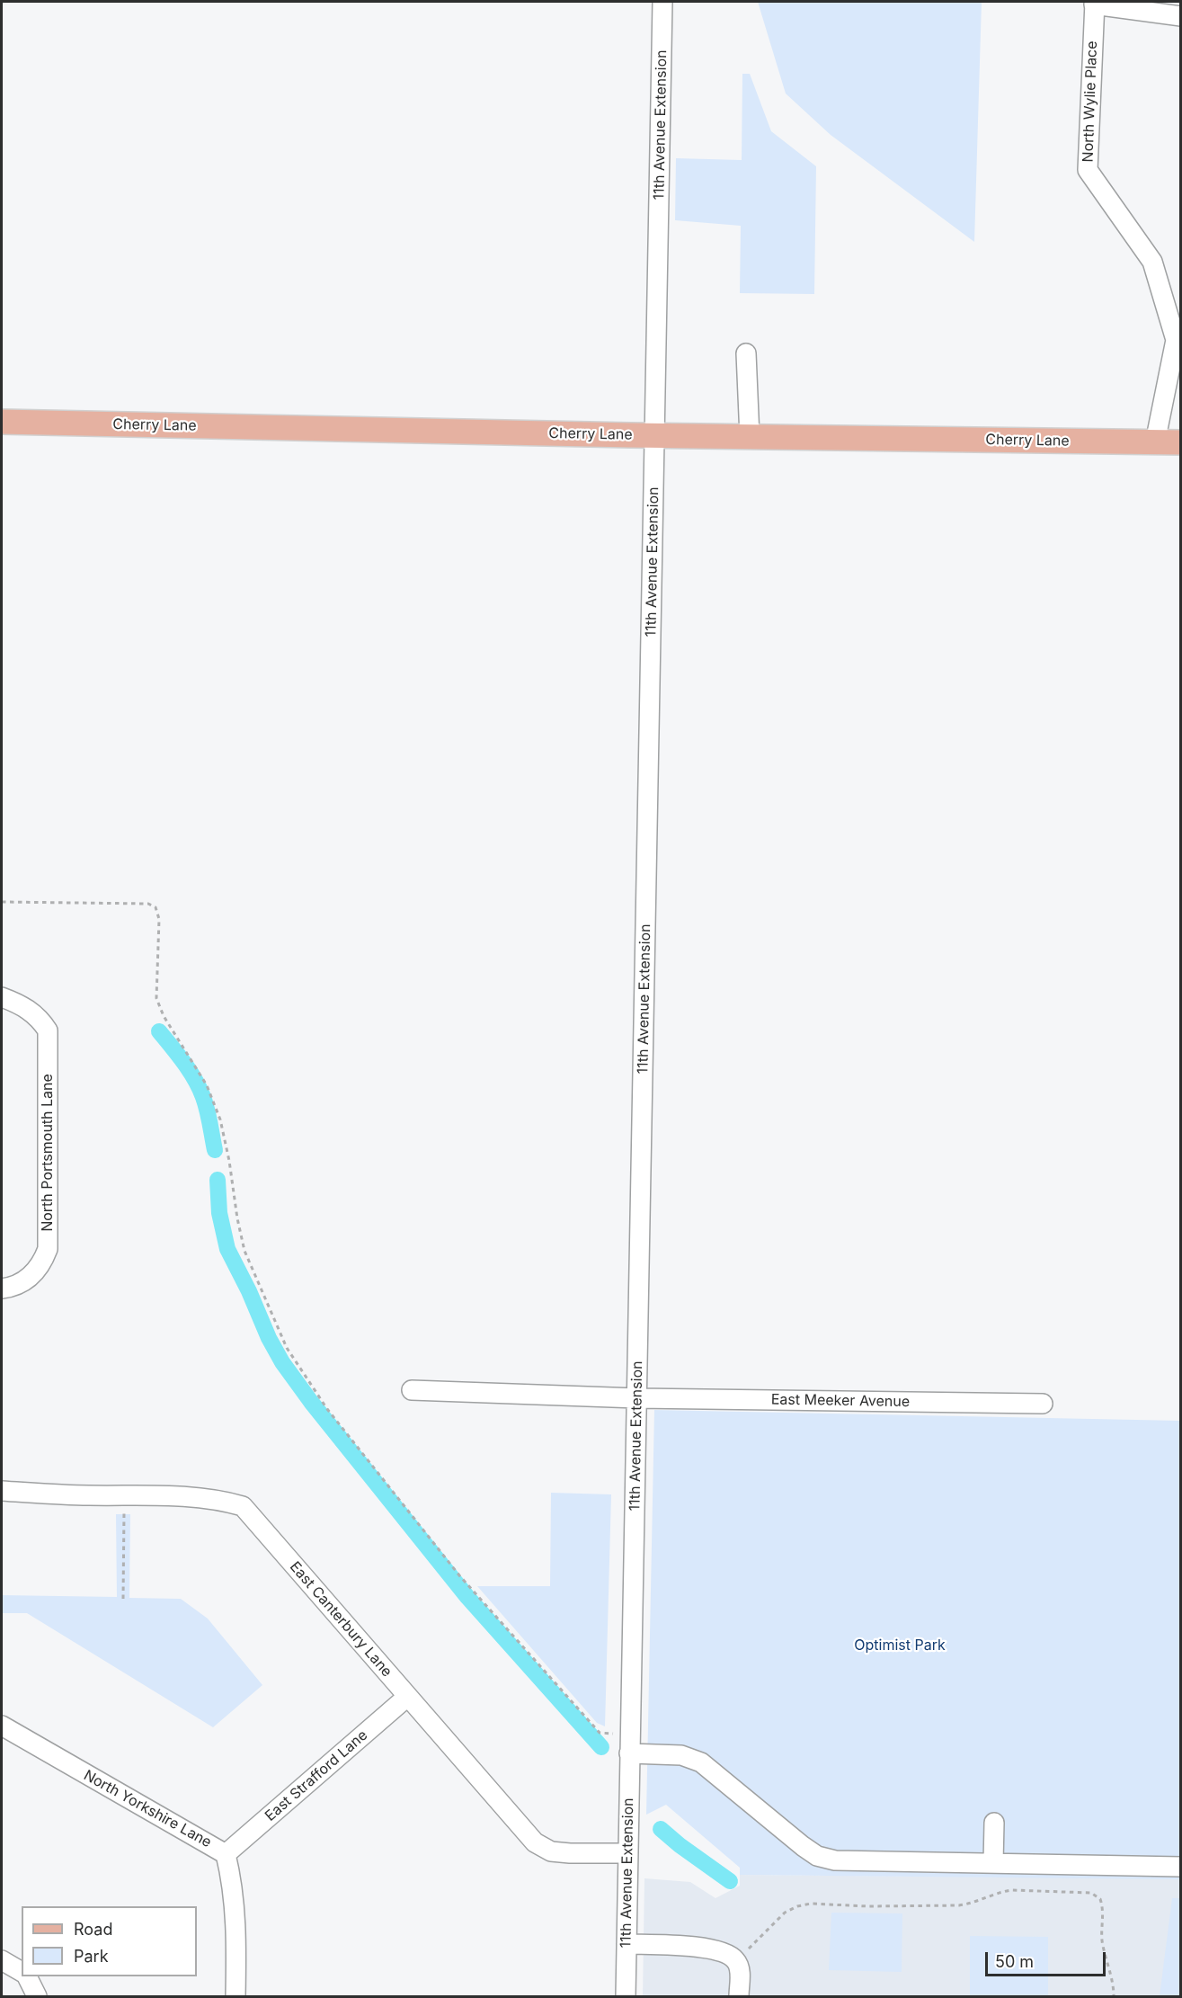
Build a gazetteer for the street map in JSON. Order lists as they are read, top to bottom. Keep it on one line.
{"streets":{"main road":["Cherry Lane"],"street":["North Wylie Place","11th Avenue Extension","North Portsmouth Lane","East Meeker Avenue","East Canterbury Lane","East Strafford Lane","North Yorkshire Lane"]},"crossings":[["North Wylie Place","Cherry Lane"],["11th Avenue Extension","Cherry Lane"],["11th Avenue Extension","East Meeker Avenue"],["11th Avenue Extension","East Canterbury Lane"],["East Canterbury Lane","East Strafford Lane"],["East Strafford Lane","North Yorkshire Lane"]],"parks":["Optimist Park"],"legend":["Road","Park"],"scale_bar":"50 m"}
